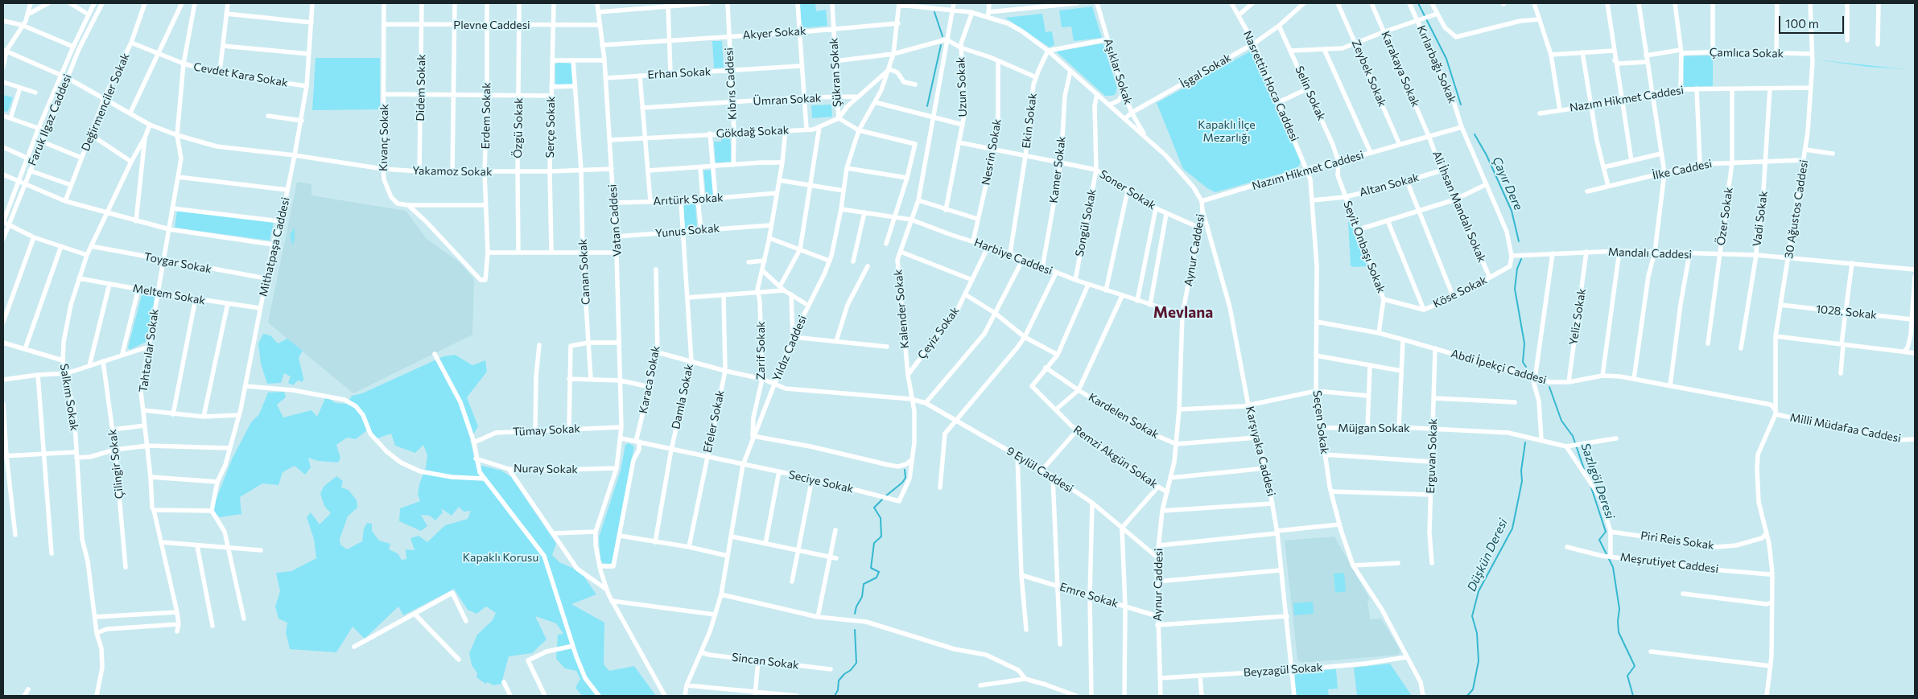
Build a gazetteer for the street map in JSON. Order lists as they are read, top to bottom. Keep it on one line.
{"streets":{"street":["Plevne Caddesi","Akyer Sokak","Çamlıca Sokak","Kırlarbağı Sokak","Karakaya Sokak","İşgal Sokak","Aşıklar Sokak","Şükran Sokak","Erhan Sokak","Zeybek Sokak","Cevdet Kara Sokak","Kıbrıs Caddesi","Nasrettin Hoca Caddesi","Uzun Sokak","Didem Sokak","Selin Sokak","Nazım Hikmet Caddesi","Ümran Sokak","Değirmenciler Sokak","Erdem Sokak","Faruk Ilgaz Caddesi","Ekin Sokak","Serçe Sokak","Özgü Sokak","Gökdağ Sokak","Kıvanç Sokak","Nesrin Sokak","Kamer Sokak","İlke Caddesi","Yakamoz Sokak","Altan Sokak","Soner Sokak","Arıtürk Sokak","Ali İhsan Mandalı Sokak","30 Ağustos Caddesi","Özer Sokak","Vadi Sokak","Vatan Caddesi","Songül Sokak","Yunus Sokak","Mithatpaşa Caddesi","Seyit Onbaşı Sokak","Aynur Caddesi","Mandalı Caddesi","Harbiye Caddesi","Toygar Sokak","Canan Sokak","Köse Sokak","Meltem Sokak","Kalender Sokak","1028. Sokak","Yeliz Sokak","Çeyiz Sokak","Yıldız Caddesi","Tahtacılar Sokak","Zarif Sokak","Abdi İpekçi Caddesi","Karaca Sokak","Damla Sokak","Salkım Sokak","Kardelen Sokak","Efeler Sokak","Seçen Sokak","Müjgan Sokak","Milli Müdafaa Caddesi","Tümay Sokak","Karşıyaka Caddesi","Erguvan Sokak","Remzi Akgün Sokak","Çilingir Sokak","Nuray Sokak","9 Eylül Caddesi","Seciye Sokak","Piri Reis Sokak","Meşrutiyet Caddesi","Emre Sokak","Sincan Sokak","Beyzagül Sokak"]},"crossings":[["Plevne Caddesi","Didem Sokak"],["Plevne Caddesi","Erdem Sokak"],["Plevne Caddesi","Serçe Sokak"],["Plevne Caddesi","Özgü Sokak"],["Plevne Caddesi","Kıvanç Sokak"],["Plevne Caddesi","Vatan Caddesi"],["Akyer Sokak","Şükran Sokak"],["Akyer Sokak","Kıbrıs Caddesi"],["Akyer Sokak","Vatan Caddesi"],["Akyer Sokak","Yıldız Caddesi"],["Çamlıca Sokak","30 Ağustos Caddesi"],["Kırlarbağı Sokak","Nazım Hikmet Caddesi"],["Kırlarbağı Sokak","Mandalı Caddesi"],["Kırlarbağı Sokak","Köse Sokak"],["Karakaya Sokak","Nazım Hikmet Caddesi"],["Karakaya Sokak","Ali İhsan Mandalı Sokak"],["İşgal Sokak","Aşıklar Sokak"],["İşgal Sokak","Nasrettin Hoca Caddesi"],["İşgal Sokak","Selin Sokak"],["İşgal Sokak","Aynur Caddesi"],["Aşıklar Sokak","Aynur Caddesi"],["Şükran Sokak","Ümran Sokak"],["Şükran Sokak","Gökdağ Sokak"],["Şükran Sokak","Yıldız Caddesi"],["Erhan Sokak","Kıbrıs Caddesi"],["Erhan Sokak","Vatan Caddesi"],["Zeybek Sokak","Nazım Hikmet Caddesi"],["Cevdet Kara Sokak","Değirmenciler Sokak"],["Cevdet Kara Sokak","Mithatpaşa Caddesi"],["Cevdet Kara Sokak","Tahtacılar Sokak"],["Kıbrıs Caddesi","Ümran Sokak"],["Kıbrıs Caddesi","Gökdağ Sokak"],["Nasrettin Hoca Caddesi","Nazım Hikmet Caddesi"],["Nasrettin Hoca Caddesi","Seçen Sokak"],["Uzun Sokak","Soner Sokak"],["Uzun Sokak","Aynur Caddesi"],["Didem Sokak","Yakamoz Sokak"],["Selin Sokak","Nazım Hikmet Caddesi"],["Selin Sokak","Seyit Onbaşı Sokak"],["Nazım Hikmet Caddesi","Ali İhsan Mandalı Sokak"],["Nazım Hikmet Caddesi","30 Ağustos Caddesi"],["Nazım Hikmet Caddesi","Özer Sokak"],["Nazım Hikmet Caddesi","Vadi Sokak"],["Nazım Hikmet Caddesi","Seyit Onbaşı Sokak"],["Nazım Hikmet Caddesi","Aynur Caddesi"],["Nazım Hikmet Caddesi","Seçen Sokak"],["Ümran Sokak","Gökdağ Sokak"],["Değirmenciler Sokak","Yakamoz Sokak"],["Erdem Sokak","Kıvanç Sokak"],["Erdem Sokak","Yakamoz Sokak"],["Faruk Ilgaz Caddesi","Yakamoz Sokak"],["Ekin Sokak","Soner Sokak"],["Ekin Sokak","Aynur Caddesi"],["Ekin Sokak","Harbiye Caddesi"],["Serçe Sokak","Yakamoz Sokak"],["Özgü Sokak","Yakamoz Sokak"],["Gökdağ Sokak","Vatan Caddesi"],["Gökdağ Sokak","Yıldız Caddesi"],["Kıvanç Sokak","Yakamoz Sokak"],["Nesrin Sokak","Soner Sokak"],["Nesrin Sokak","Harbiye Caddesi"],["Kamer Sokak","Soner Sokak"],["Kamer Sokak","Aynur Caddesi"],["Kamer Sokak","Harbiye Caddesi"],["İlke Caddesi","30 Ağustos Caddesi"],["İlke Caddesi","Özer Sokak"],["İlke Caddesi","Vadi Sokak"],["Yakamoz Sokak","Vatan Caddesi"],["Yakamoz Sokak","Mithatpaşa Caddesi"],["Yakamoz Sokak","Canan Sokak"],["Yakamoz Sokak","Tahtacılar Sokak"],["Altan Sokak","Ali İhsan Mandalı Sokak"],["Altan Sokak","Seyit Onbaşı Sokak"],["Altan Sokak","Seçen Sokak"],["Soner Sokak","Songül Sokak"],["Soner Sokak","Aynur Caddesi"],["Arıtürk Sokak","Vatan Caddesi"],["Arıtürk Sokak","Damla Sokak"],["Ali İhsan Mandalı Sokak","Köse Sokak"],["30 Ağustos Caddesi","Mandalı Caddesi"],["30 Ağustos Caddesi","1028. Sokak"],["30 Ağustos Caddesi","Abdi İpekçi Caddesi"],["30 Ağustos Caddesi","Milli Müdafaa Caddesi"],["Özer Sokak","Mandalı Caddesi"],["Vadi Sokak","Mandalı Caddesi"],["Vatan Caddesi","Yunus Sokak"],["Vatan Caddesi","Tümay Sokak"],["Vatan Caddesi","Nuray Sokak"],["Vatan Caddesi","Seciye Sokak"],["Songül Sokak","Aynur Caddesi"],["Songül Sokak","Harbiye Caddesi"],["Yunus Sokak","Damla Sokak"],["Mithatpaşa Caddesi","Toygar Sokak"],["Mithatpaşa Caddesi","Meltem Sokak"],["Seyit Onbaşı Sokak","Köse Sokak"],["Seyit Onbaşı Sokak","Abdi İpekçi Caddesi"],["Aynur Caddesi","Harbiye Caddesi"],["Aynur Caddesi","Kalender Sokak"],["Aynur Caddesi","Yıldız Caddesi"],["Aynur Caddesi","Kardelen Sokak"],["Aynur Caddesi","Karşıyaka Caddesi"],["Aynur Caddesi","Remzi Akgün Sokak"],["Aynur Caddesi","9 Eylül Caddesi"],["Aynur Caddesi","Emre Sokak"],["Aynur Caddesi","Beyzagül Sokak"],["Mandalı Caddesi","Köse Sokak"],["Mandalı Caddesi","Yeliz Sokak"],["Harbiye Caddesi","Kalender Sokak"],["Harbiye Caddesi","Çeyiz Sokak"],["Harbiye Caddesi","Yıldız Caddesi"],["Toygar Sokak","Tahtacılar Sokak"],["Toygar Sokak","Salkım Sokak"],["Meltem Sokak","Tahtacılar Sokak"],["Meltem Sokak","Salkım Sokak"],["Kalender Sokak","Çeyiz Sokak"],["Kalender Sokak","9 Eylül Caddesi"],["Kalender Sokak","Seciye Sokak"],["Yeliz Sokak","Abdi İpekçi Caddesi"],["Yıldız Caddesi","Zarif Sokak"],["Yıldız Caddesi","9 Eylül Caddesi"],["Yıldız Caddesi","Seciye Sokak"],["Yıldız Caddesi","Sincan Sokak"],["Zarif Sokak","9 Eylül Caddesi"],["Abdi İpekçi Caddesi","Seçen Sokak"],["Abdi İpekçi Caddesi","Milli Müdafaa Caddesi"],["Abdi İpekçi Caddesi","Erguvan Sokak"],["Karaca Sokak","9 Eylül Caddesi"],["Karaca Sokak","Seciye Sokak"],["Damla Sokak","9 Eylül Caddesi"],["Damla Sokak","Seciye Sokak"],["Kardelen Sokak","Karşıyaka Caddesi"],["Kardelen Sokak","Remzi Akgün Sokak"],["Efeler Sokak","9 Eylül Caddesi"],["Efeler Sokak","Seciye Sokak"],["Seçen Sokak","Müjgan Sokak"],["Seçen Sokak","Beyzagül Sokak"],["Müjgan Sokak","Erguvan Sokak"],["Karşıyaka Caddesi","Beyzagül Sokak"]],"districts":["Mevlana"],"water":["Çayır Dere","Sazlıgöl Deresi","Düşkün Deresi"],"parks":["Kapaklı İlçe Mezarlığı","Kapaklı Korusu"],"scale_bar":"100 m"}
